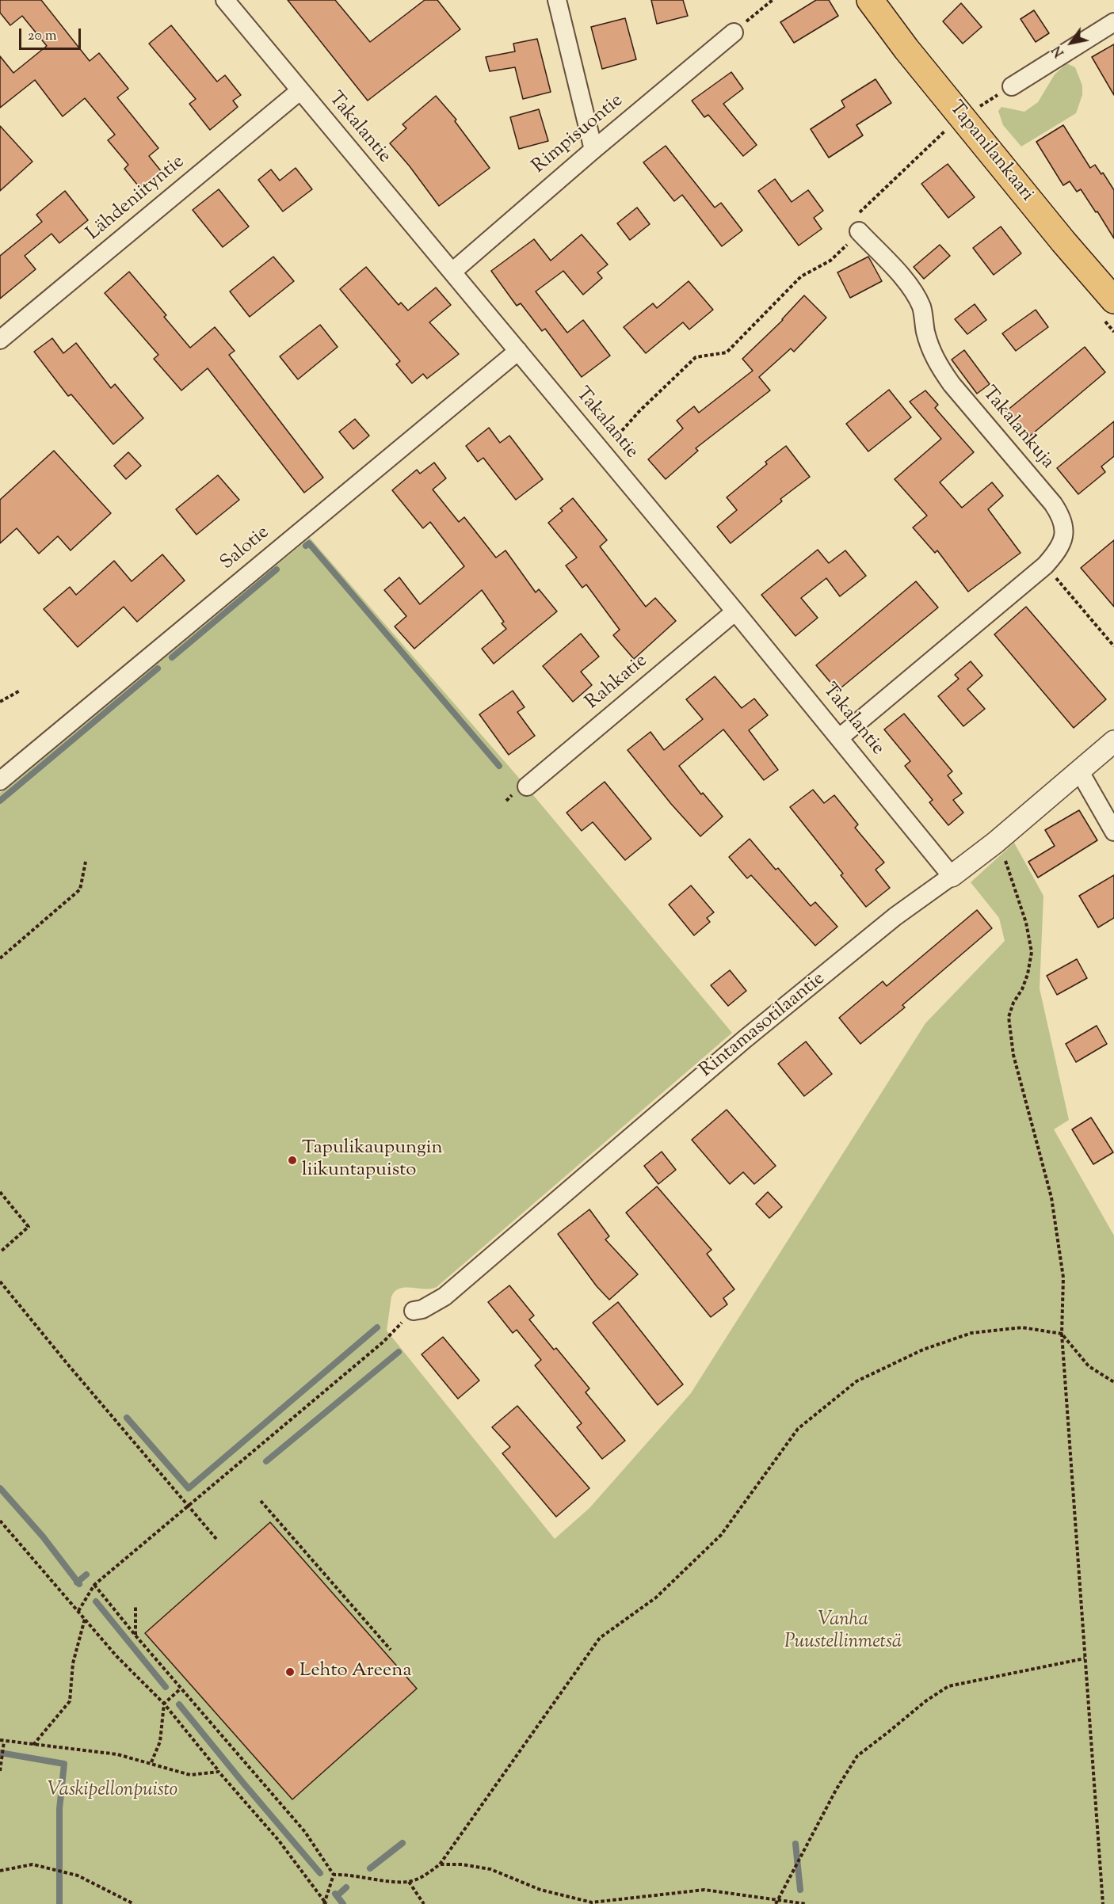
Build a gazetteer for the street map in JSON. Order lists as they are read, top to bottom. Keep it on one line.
{"streets":{"main road":["Tapanilankaari"],"street":["Takalantie","Rimpisuontie","Lähdeniityntie","Takalankuja","Salotie","Rahkatie","Rintamasotilaantie"]},"crossings":[["Takalantie","Rimpisuontie"],["Takalantie","Lähdeniityntie"],["Takalantie","Takalankuja"],["Takalantie","Salotie"],["Takalantie","Rahkatie"],["Takalantie","Rintamasotilaantie"]],"parks":["Vanha Puustellinmetsä","Vaskipellonpuisto"],"places":["Tapulikaupungin liikuntapuisto","Lehto Areena"],"scale_bar":"20 m","north":"bottom left"}
